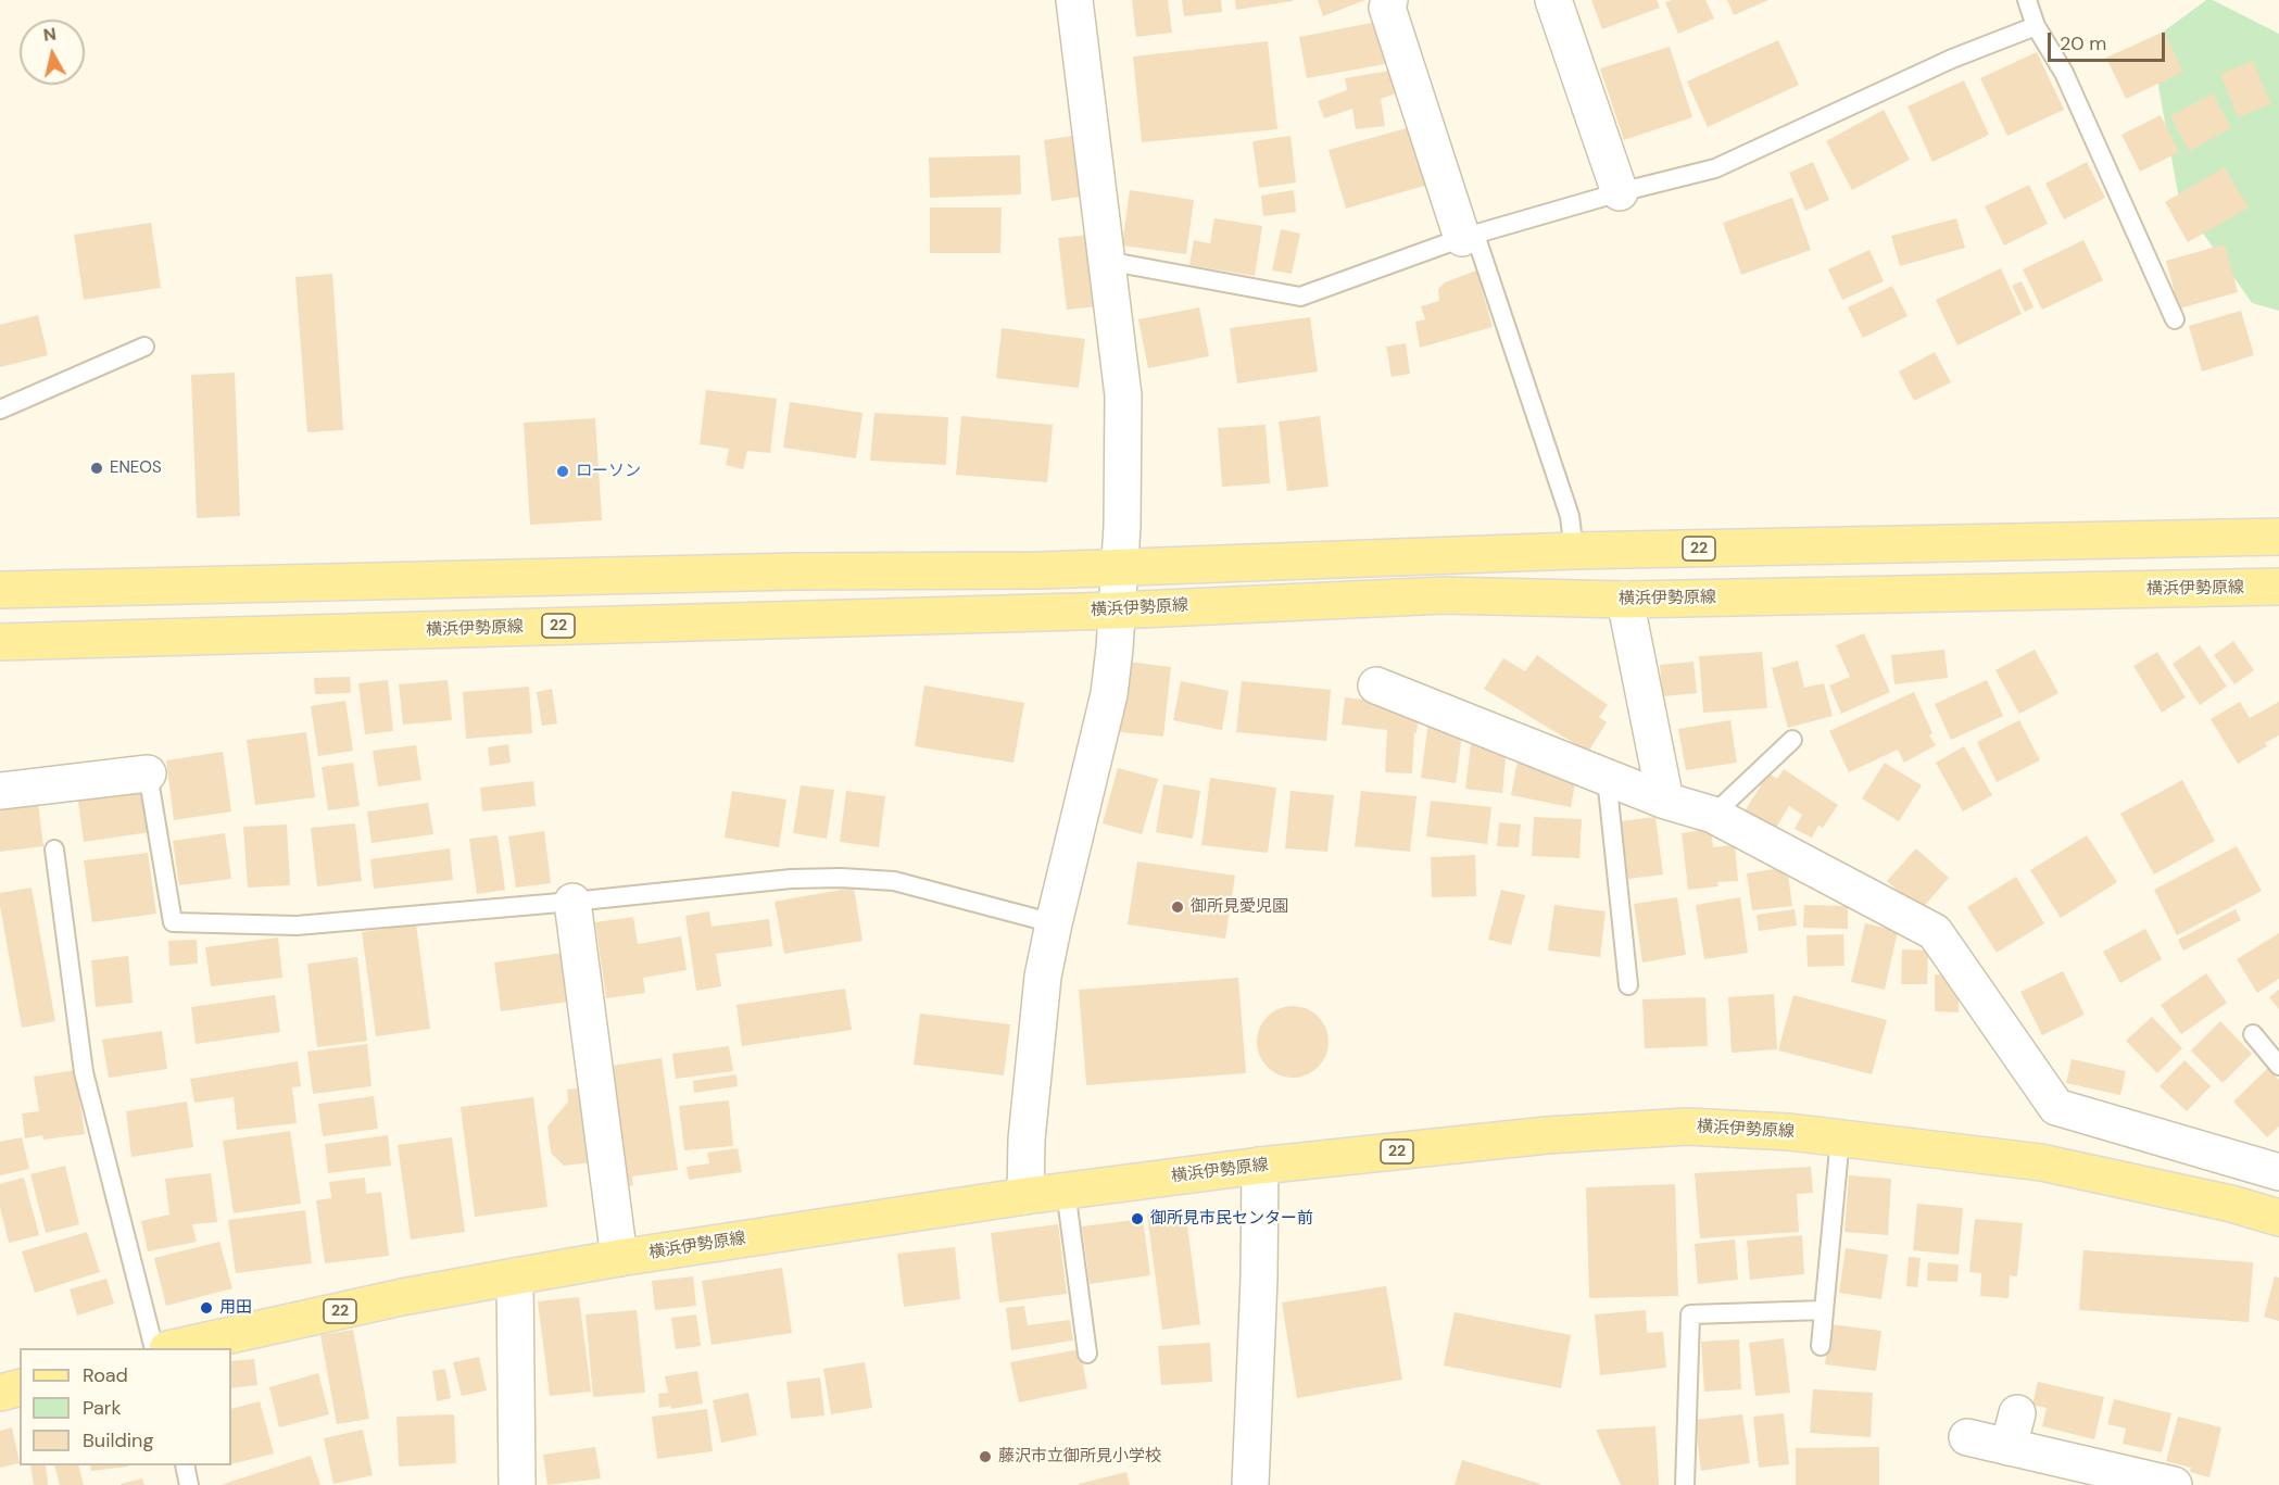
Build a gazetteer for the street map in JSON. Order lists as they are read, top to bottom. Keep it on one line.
{"streets":{"main road":["22","横浜伊勢原線"]},"places":["ENEOS","ローソン","御所見愛児園","御所見市民センター前","用田","藤沢市立御所見小学校"],"legend":["Road","Park","Building"],"scale_bar":"20 m","north":"top"}
